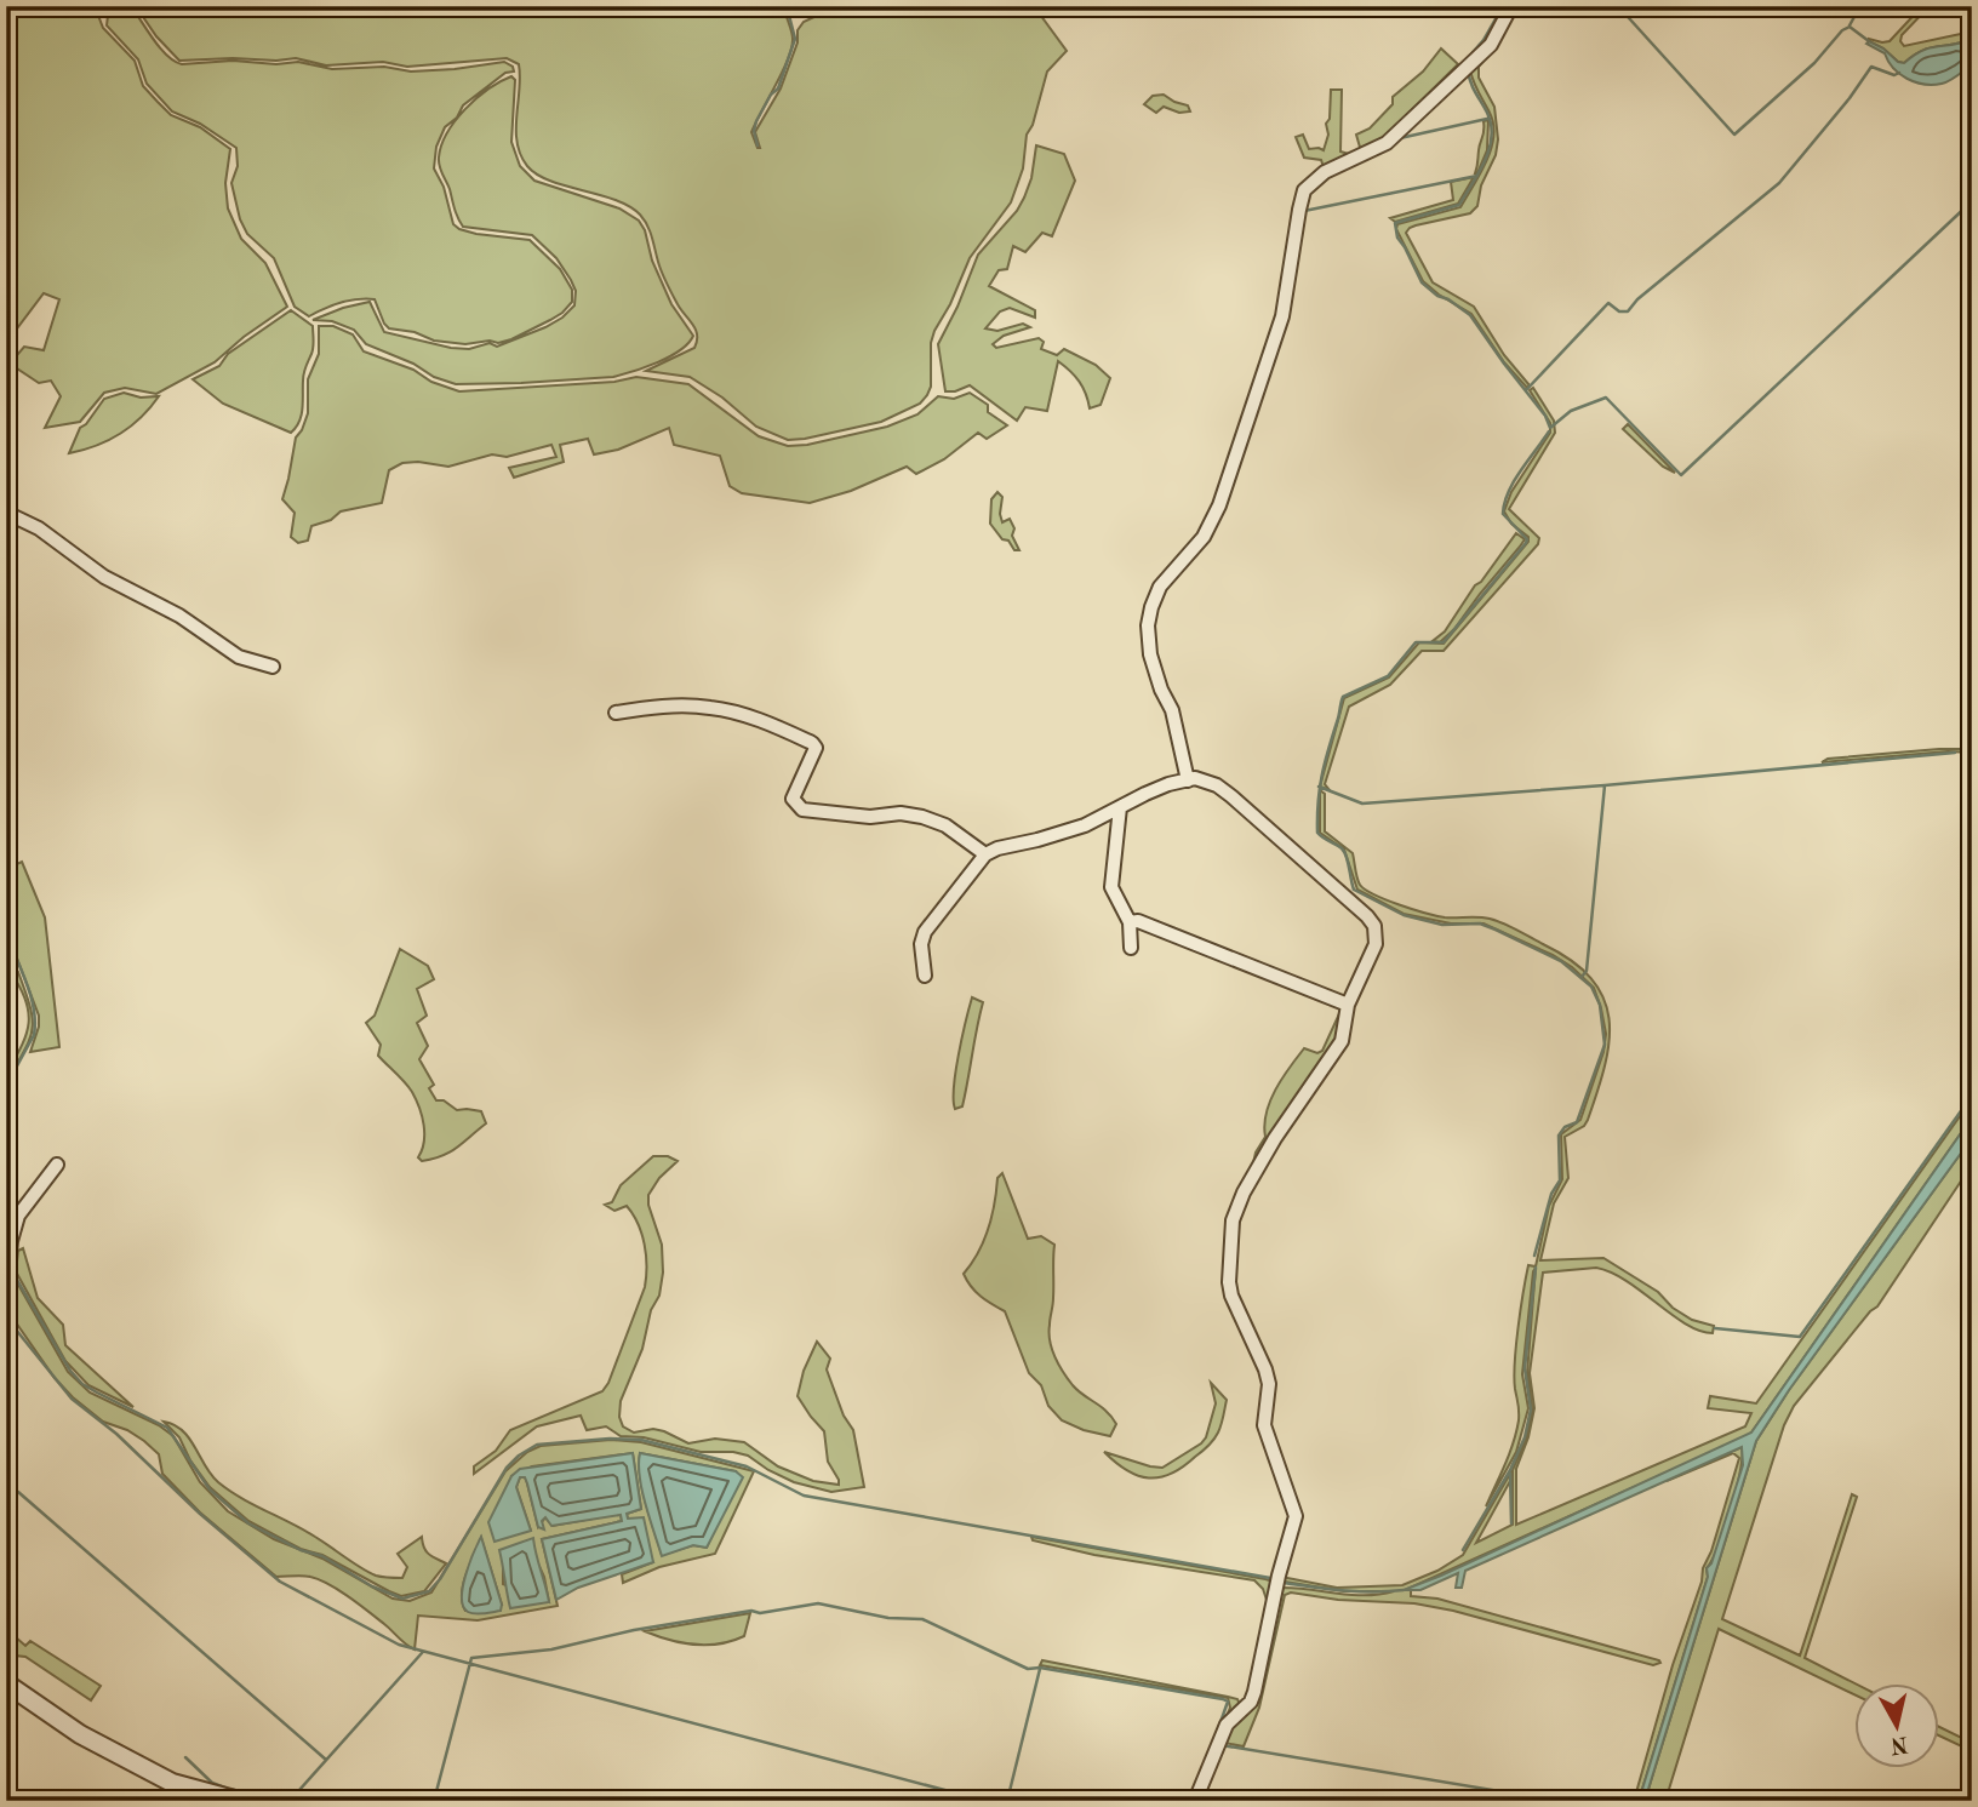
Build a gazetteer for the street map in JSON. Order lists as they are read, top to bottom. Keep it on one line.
{"north":"bottom"}
